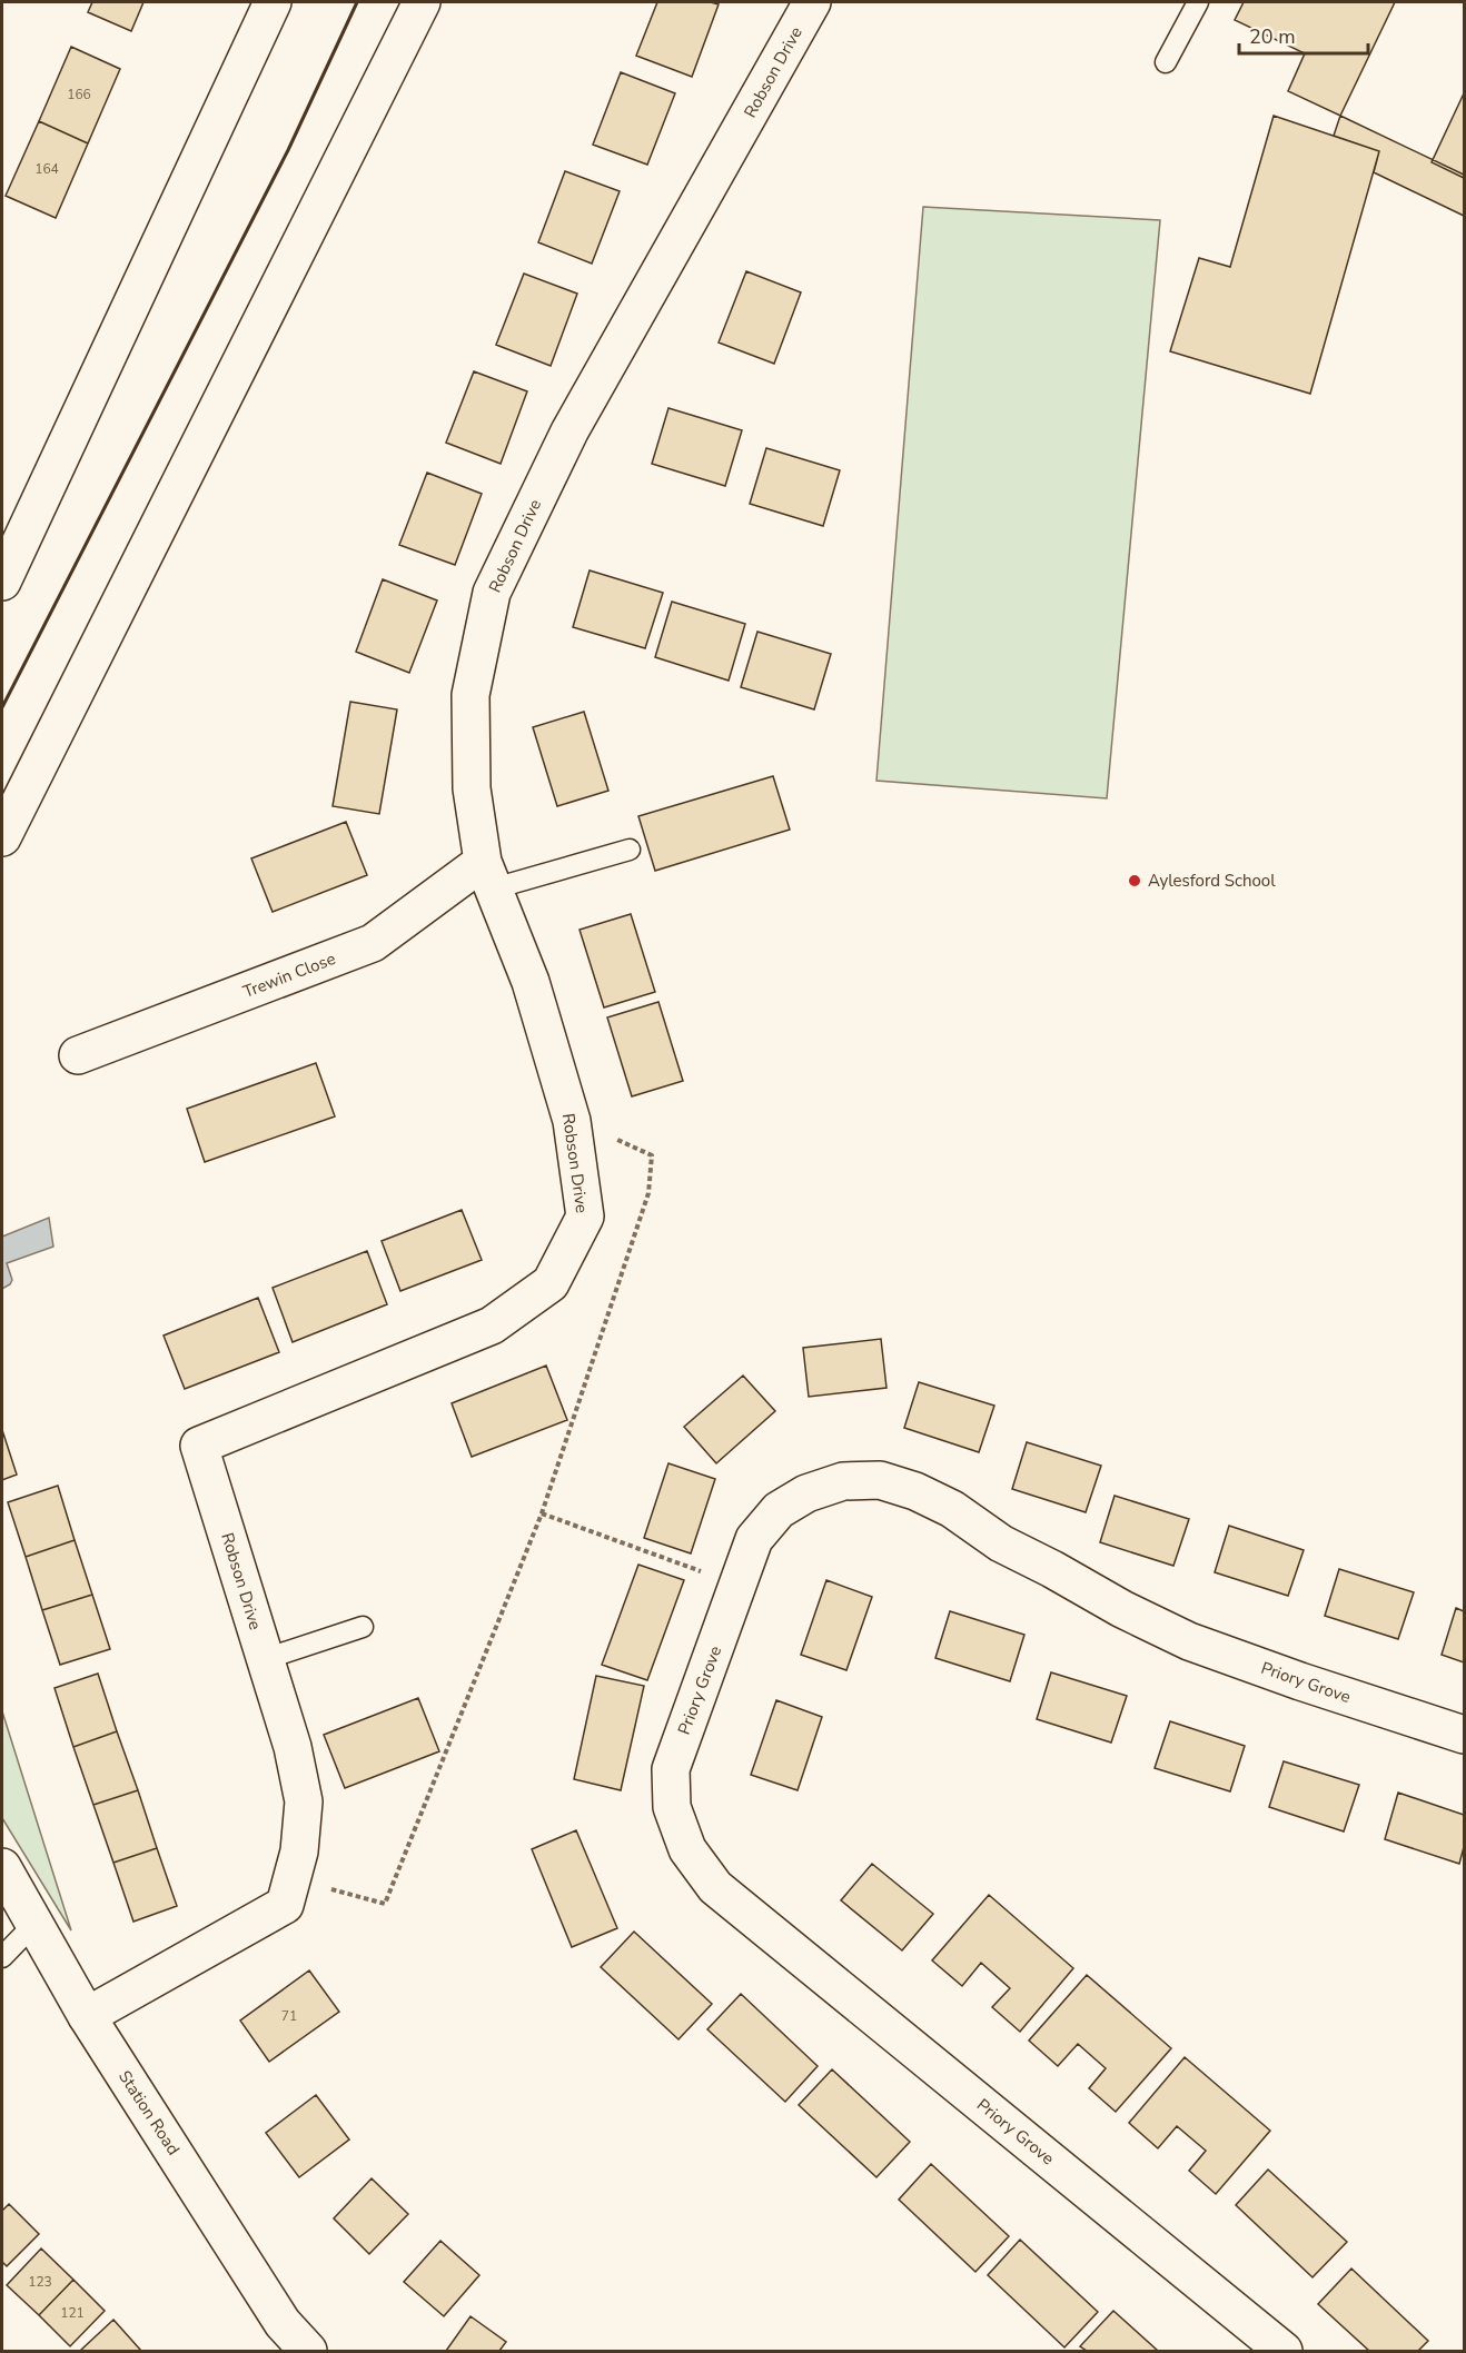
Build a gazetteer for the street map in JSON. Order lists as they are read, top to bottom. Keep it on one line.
{"streets":{"main road":["Robson Drive","Trewin Close","Priory Grove","Station Road"]},"crossings":[["Robson Drive","Trewin Close"],["Robson Drive","Station Road"]],"places":["Aylesford School"],"house_numbers":["166","164","71","123","121"],"scale_bar":"20 m"}
